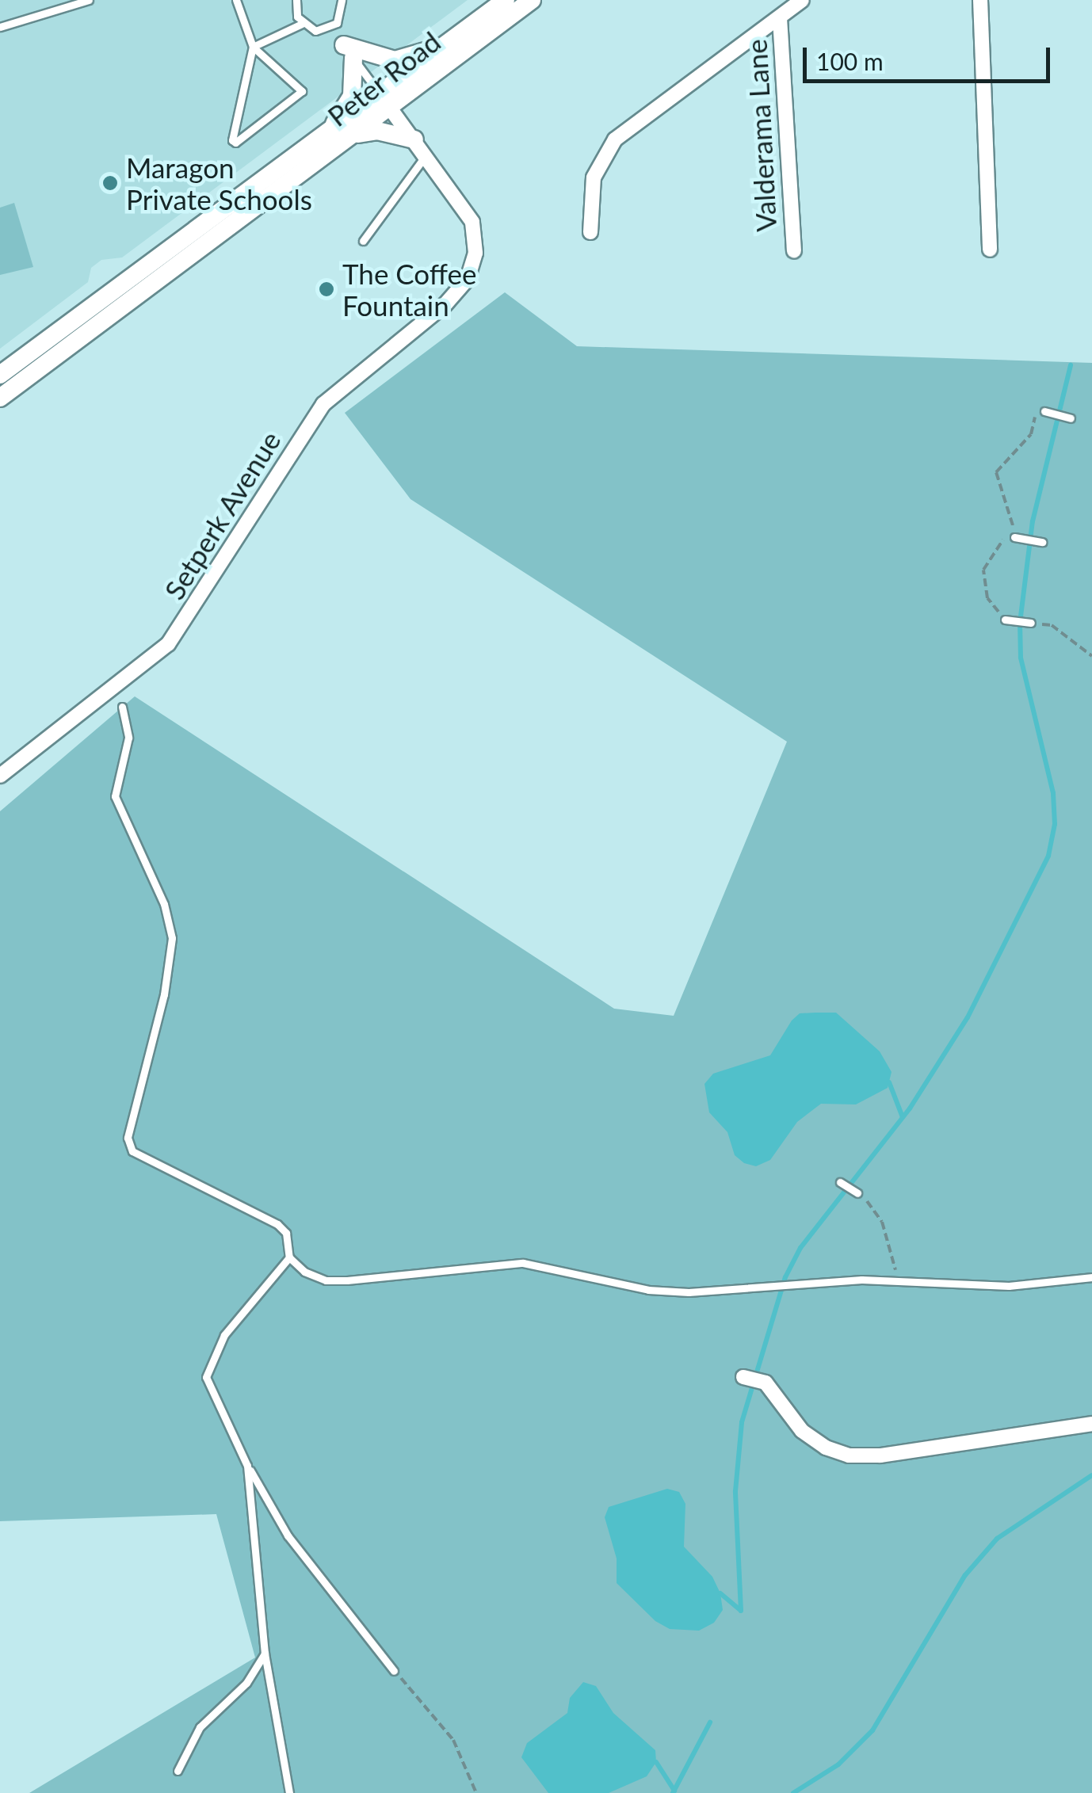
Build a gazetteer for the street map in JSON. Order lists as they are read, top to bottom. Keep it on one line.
{"streets":{"main road":["Peter Road"],"street":["Valderama Lane","Setperk Avenue"]},"places":["Maragon Private Schools","The Coffee Fountain"],"scale_bar":"100 m"}
